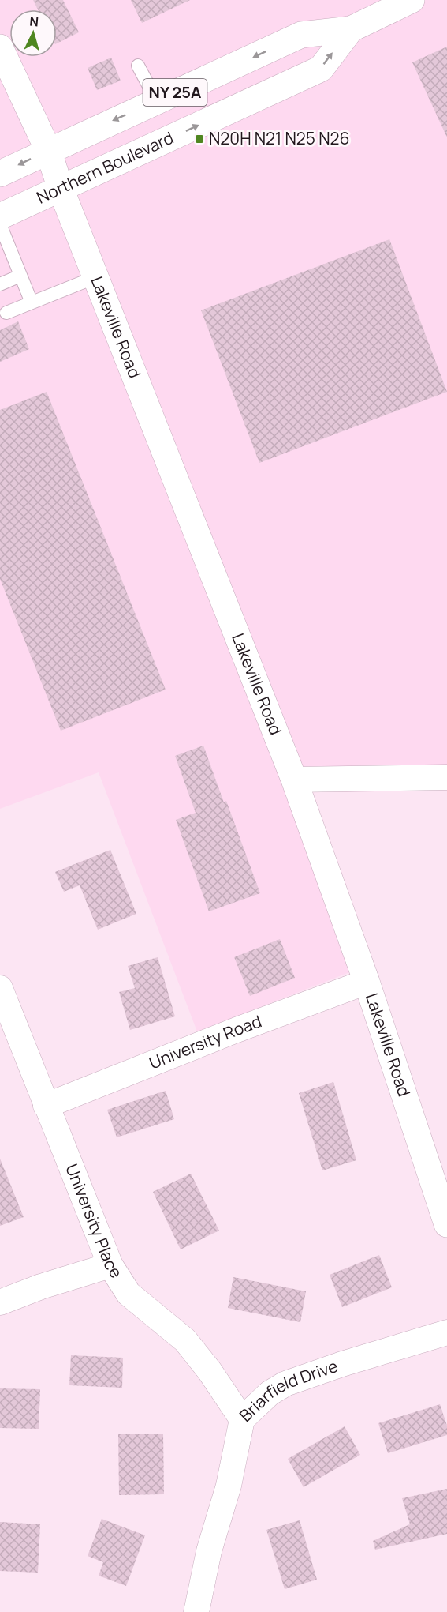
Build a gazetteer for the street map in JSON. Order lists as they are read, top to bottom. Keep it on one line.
{"streets":{"main road":["NY 25A","Northern Boulevard","Lakeville Road"],"street":["University Road","University Place","Briarfield Drive"]},"crossings":[["Northern Boulevard","Lakeville Road"],["Lakeville Road","University Road"],["University Road","University Place"],["University Place","Briarfield Drive"]],"places":{"transit":["N20H N21 N25 N26"]},"north":"top"}
